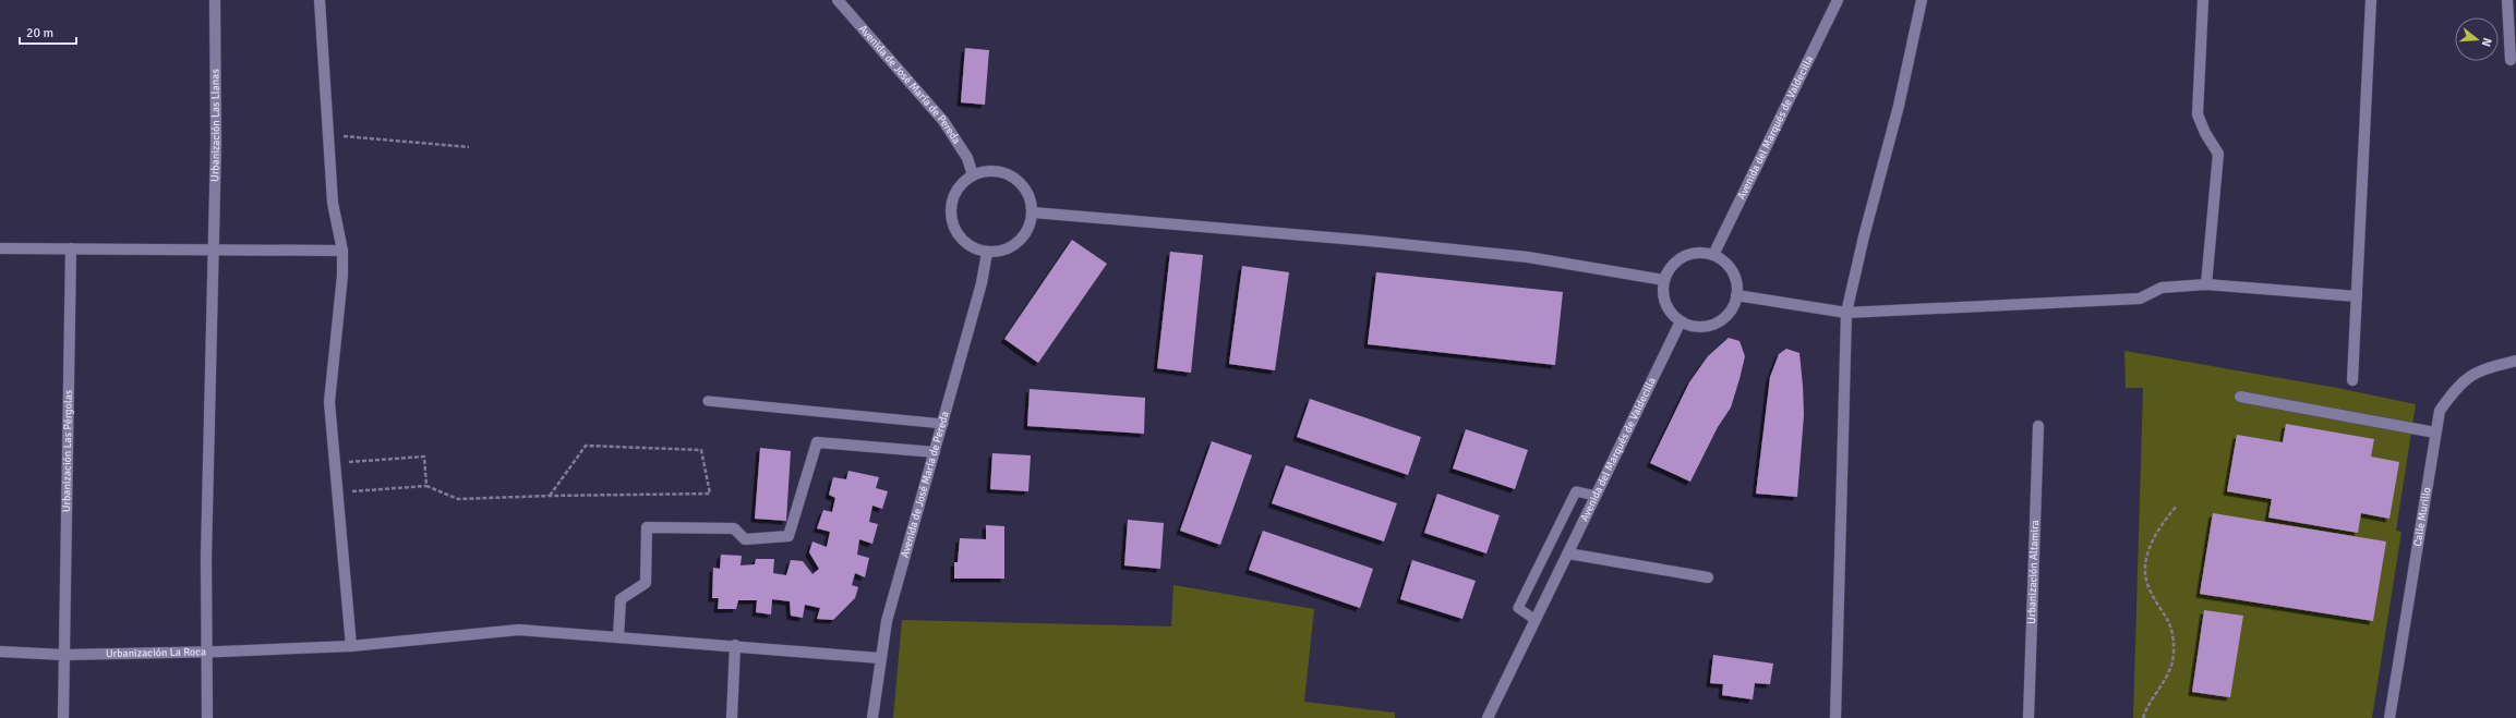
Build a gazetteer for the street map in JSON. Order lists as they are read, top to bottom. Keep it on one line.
{"streets":{"street":["Avenida de José María de Pereda","Urbanización Las Llanas","Avenida del Marqués de Valdecilla","Urbanización Las Pérgolas","Calle Murillo","Urbanización Altamira","Urbanización La Roca"]},"crossings":[["Urbanización Las Pérgolas","Urbanización La Roca"]],"scale_bar":"20 m","north":"right"}
